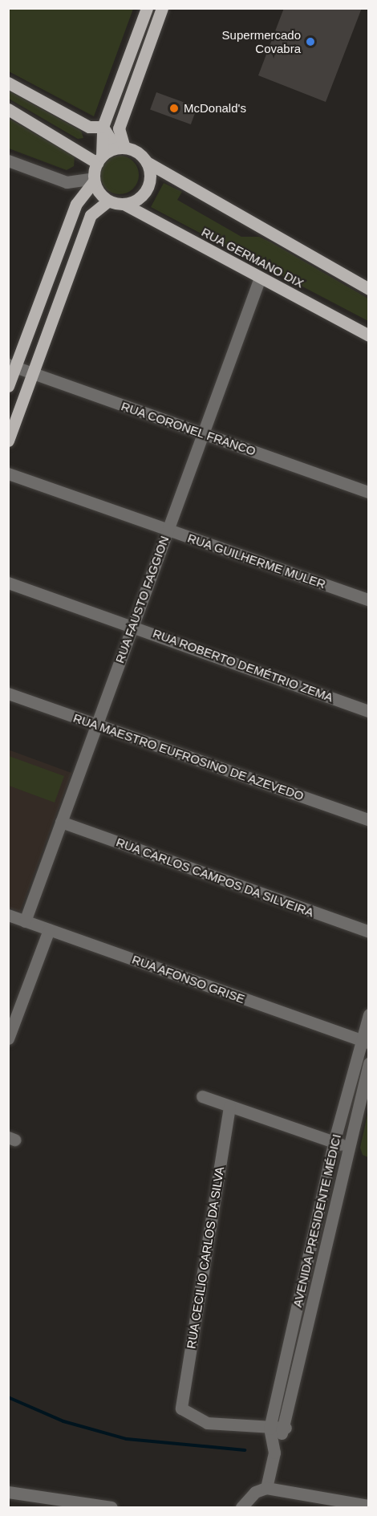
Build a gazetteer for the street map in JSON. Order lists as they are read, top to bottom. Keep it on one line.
{"streets":{"main road":["RUA GERMANO DIX"],"street":["RUA CORONEL FRANCO","RUA GUILHERME MULER","RUA FAUSTO FAGGION","RUA ROBERTO DEMÉTRIO ZEMA","RUA MAESTRO EUFROSINO DE AZEVEDO","RUA CARLOS CAMPOS DA SILVEIRA","RUA AFONSO GRISE","AVENIDA PRESIDENTE MÉDICI","RUA CECILIO CARLOS DA SILVA"]},"crossings":[["RUA GERMANO DIX","RUA FAUSTO FAGGION"],["RUA CORONEL FRANCO","RUA FAUSTO FAGGION"],["RUA GUILHERME MULER","RUA FAUSTO FAGGION"],["RUA FAUSTO FAGGION","RUA ROBERTO DEMÉTRIO ZEMA"],["RUA FAUSTO FAGGION","RUA MAESTRO EUFROSINO DE AZEVEDO"],["RUA FAUSTO FAGGION","RUA CARLOS CAMPOS DA SILVEIRA"],["RUA FAUSTO FAGGION","RUA AFONSO GRISE"],["RUA AFONSO GRISE","AVENIDA PRESIDENTE MÉDICI"],["AVENIDA PRESIDENTE MÉDICI","RUA CECILIO CARLOS DA SILVA"]],"places":["Supermercado Covabra","McDonald's"]}
